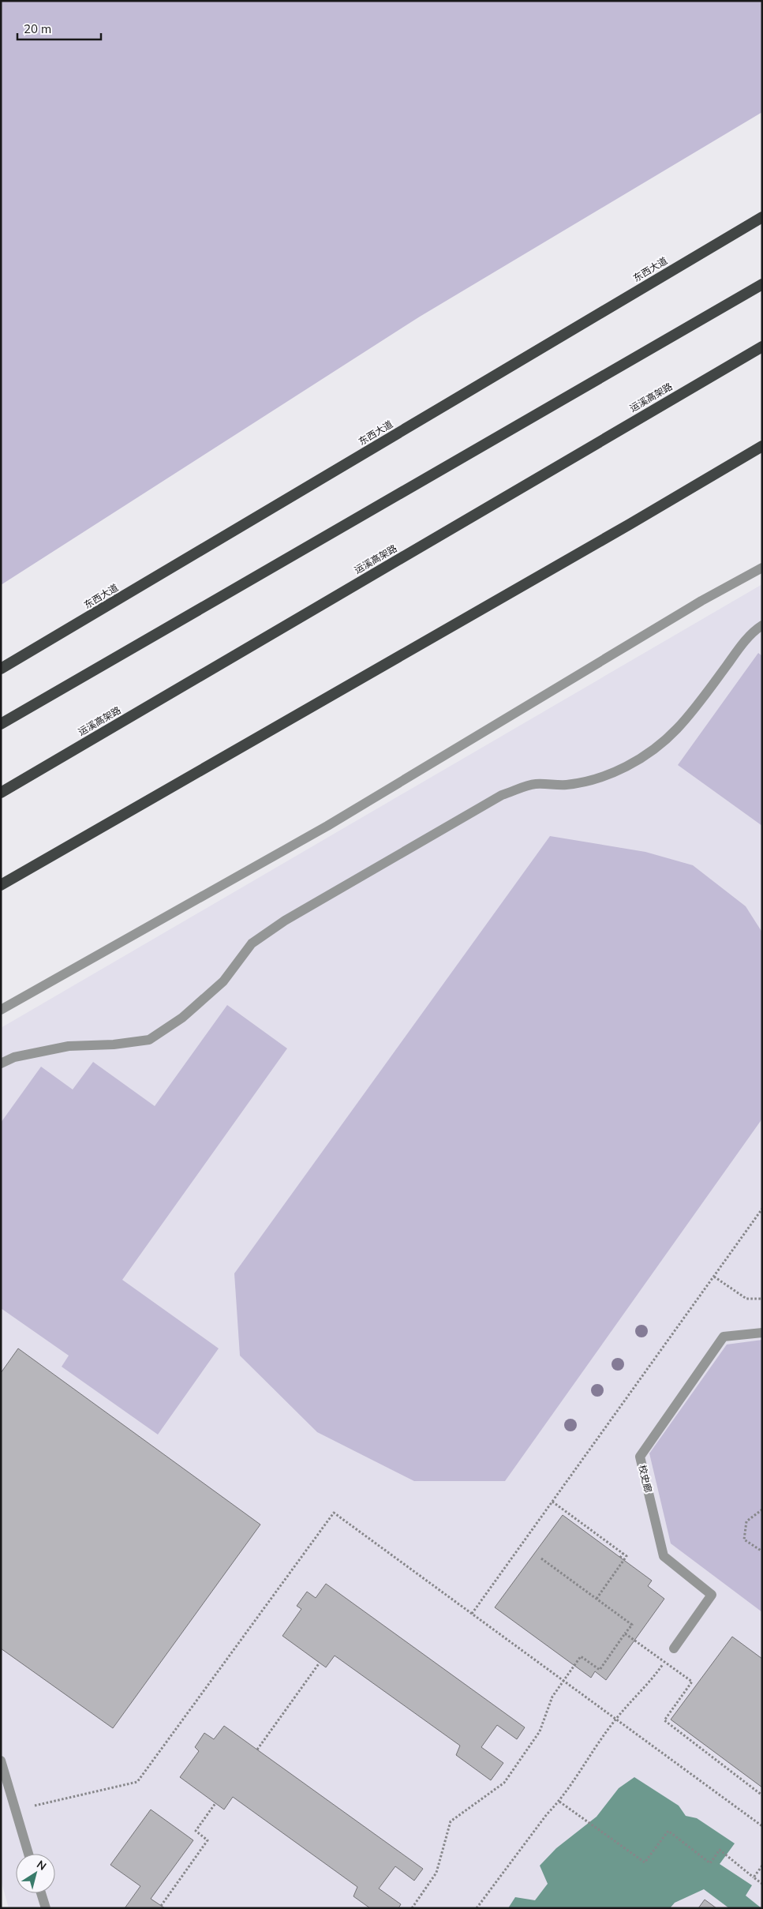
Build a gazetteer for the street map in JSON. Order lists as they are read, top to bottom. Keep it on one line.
{"streets":{"highway":["东西大道","运溪高架路"],"street":["校史廊"]},"scale_bar":"20 m","north":"top right"}
